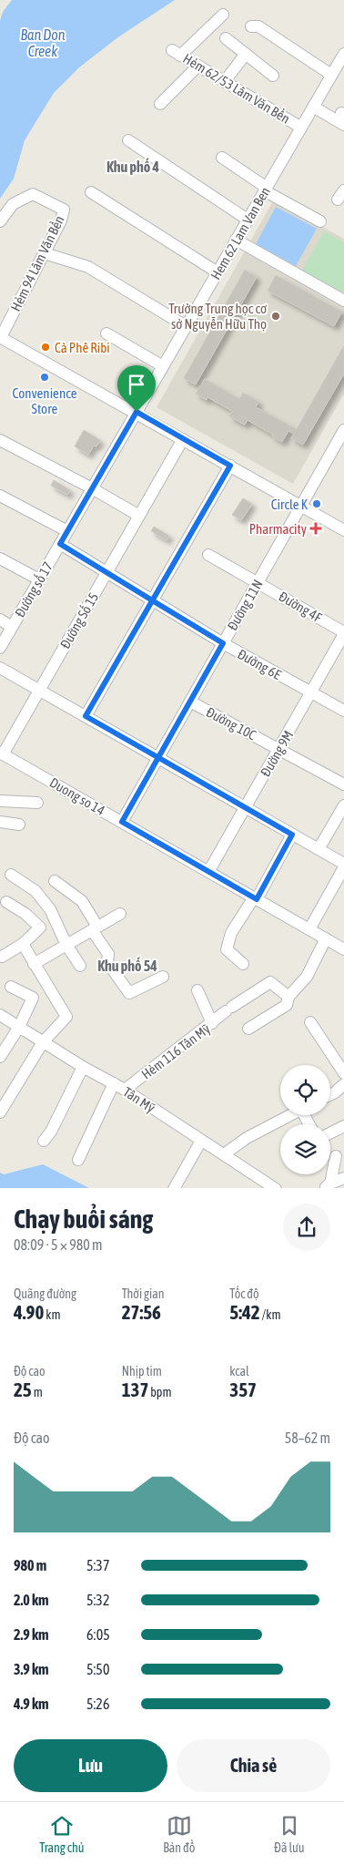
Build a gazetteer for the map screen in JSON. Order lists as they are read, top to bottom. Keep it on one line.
{"streets":{"street":["Hẻm 62/53 Lâm Văn Bền","Hem 62 Lam Van Ben","Hẻm 94 Lâm Văn Bền","Đường số 17","Đường 11N","Đường 4F","Đường Số 15","Đường 6E","Đường 10C","Đường 9M","Duong so 14","Hẻm 116 Tân Mỹ","Tân Mỹ"]},"crossings":[["Hẻm 62/53 Lâm Văn Bền","Hem 62 Lam Van Ben"],["Hem 62 Lam Van Ben","Đường số 17"],["Đường số 17","Đường 6E"],["Đường 11N","Đường 4F"],["Đường 11N","Đường 6E"],["Đường 11N","Đường 10C"],["Đường 11N","Duong so 14"],["Đường 4F","Đường 9M"],["Đường Số 15","Đường 6E"],["Đường Số 15","Duong so 14"],["Đường 6E","Đường 9M"],["Đường 10C","Đường 9M"],["Đường 9M","Duong so 14"],["Hẻm 116 Tân Mỹ","Tân Mỹ"]],"districts":["Khu phố 4","Khu phố 54"],"water":["Ban Don Creek"],"places":{"other":["Trường Trung học cơ sở Nguyễn Hữu Thọ","Cà Phê Ribi","Convenience Store","Circle K"],"health":["Pharmacity"]},"page":{"heading":["Chạy buổi sáng","08:09 · 5 × 980 m"],"stats":[["Quãng đường","4.90 km"],["Thời gian","27:56"],["Tốc độ","5:42 /km"],["Độ cao","25 m"],["Nhịp tim","137 bpm"],["kcal","357"]],"chart":["Độ cao","58–62 m"],"list":[{"name":"980 m","note":"5:37"},{"name":"2.0 km","note":"5:32"},{"name":"2.9 km","note":"6:05"},{"name":"3.9 km","note":"5:50"},{"name":"4.9 km","note":"5:26"}],"buttons":["Lưu","Chia sẻ"],"tabs":["Trang chủ","Bản đồ","Đã lưu"]}}
